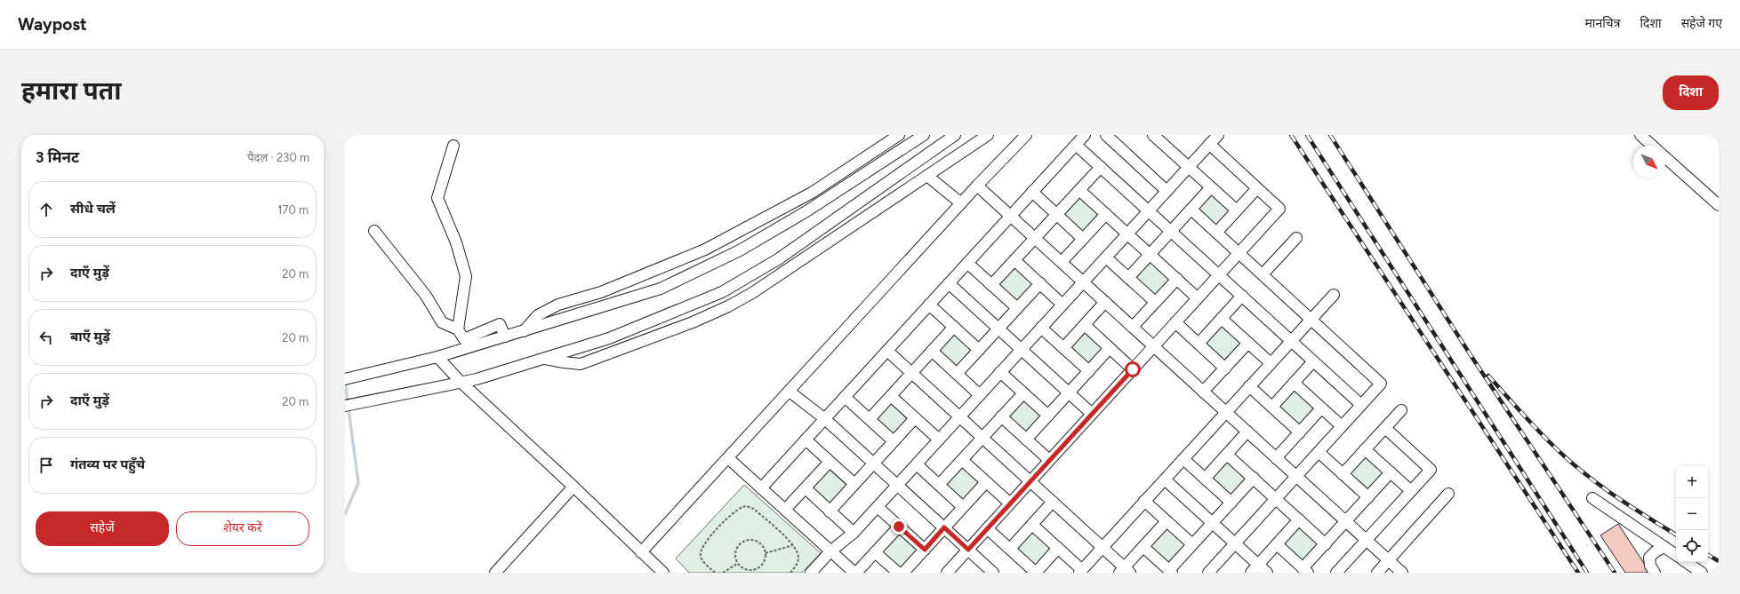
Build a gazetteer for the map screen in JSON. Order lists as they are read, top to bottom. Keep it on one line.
{"north":"bottom right","page":{"header":"Waypost","nav":["मानचित्र","दिशा","सहेजे गए"],"title":"हमारा पता","buttons":["दिशा",["सहेजें","शेयर करें"]],"heading":["3 मिनट","पैदल · 230 m"],"list":[["सीधे चलें","170 m"],["दाएँ मुड़ें","20 m"],["बाएँ मुड़ें","20 m"],["दाएँ मुड़ें","20 m"],"गंतव्य पर पहुँचे"],"map_buttons":["+","−"]}}
